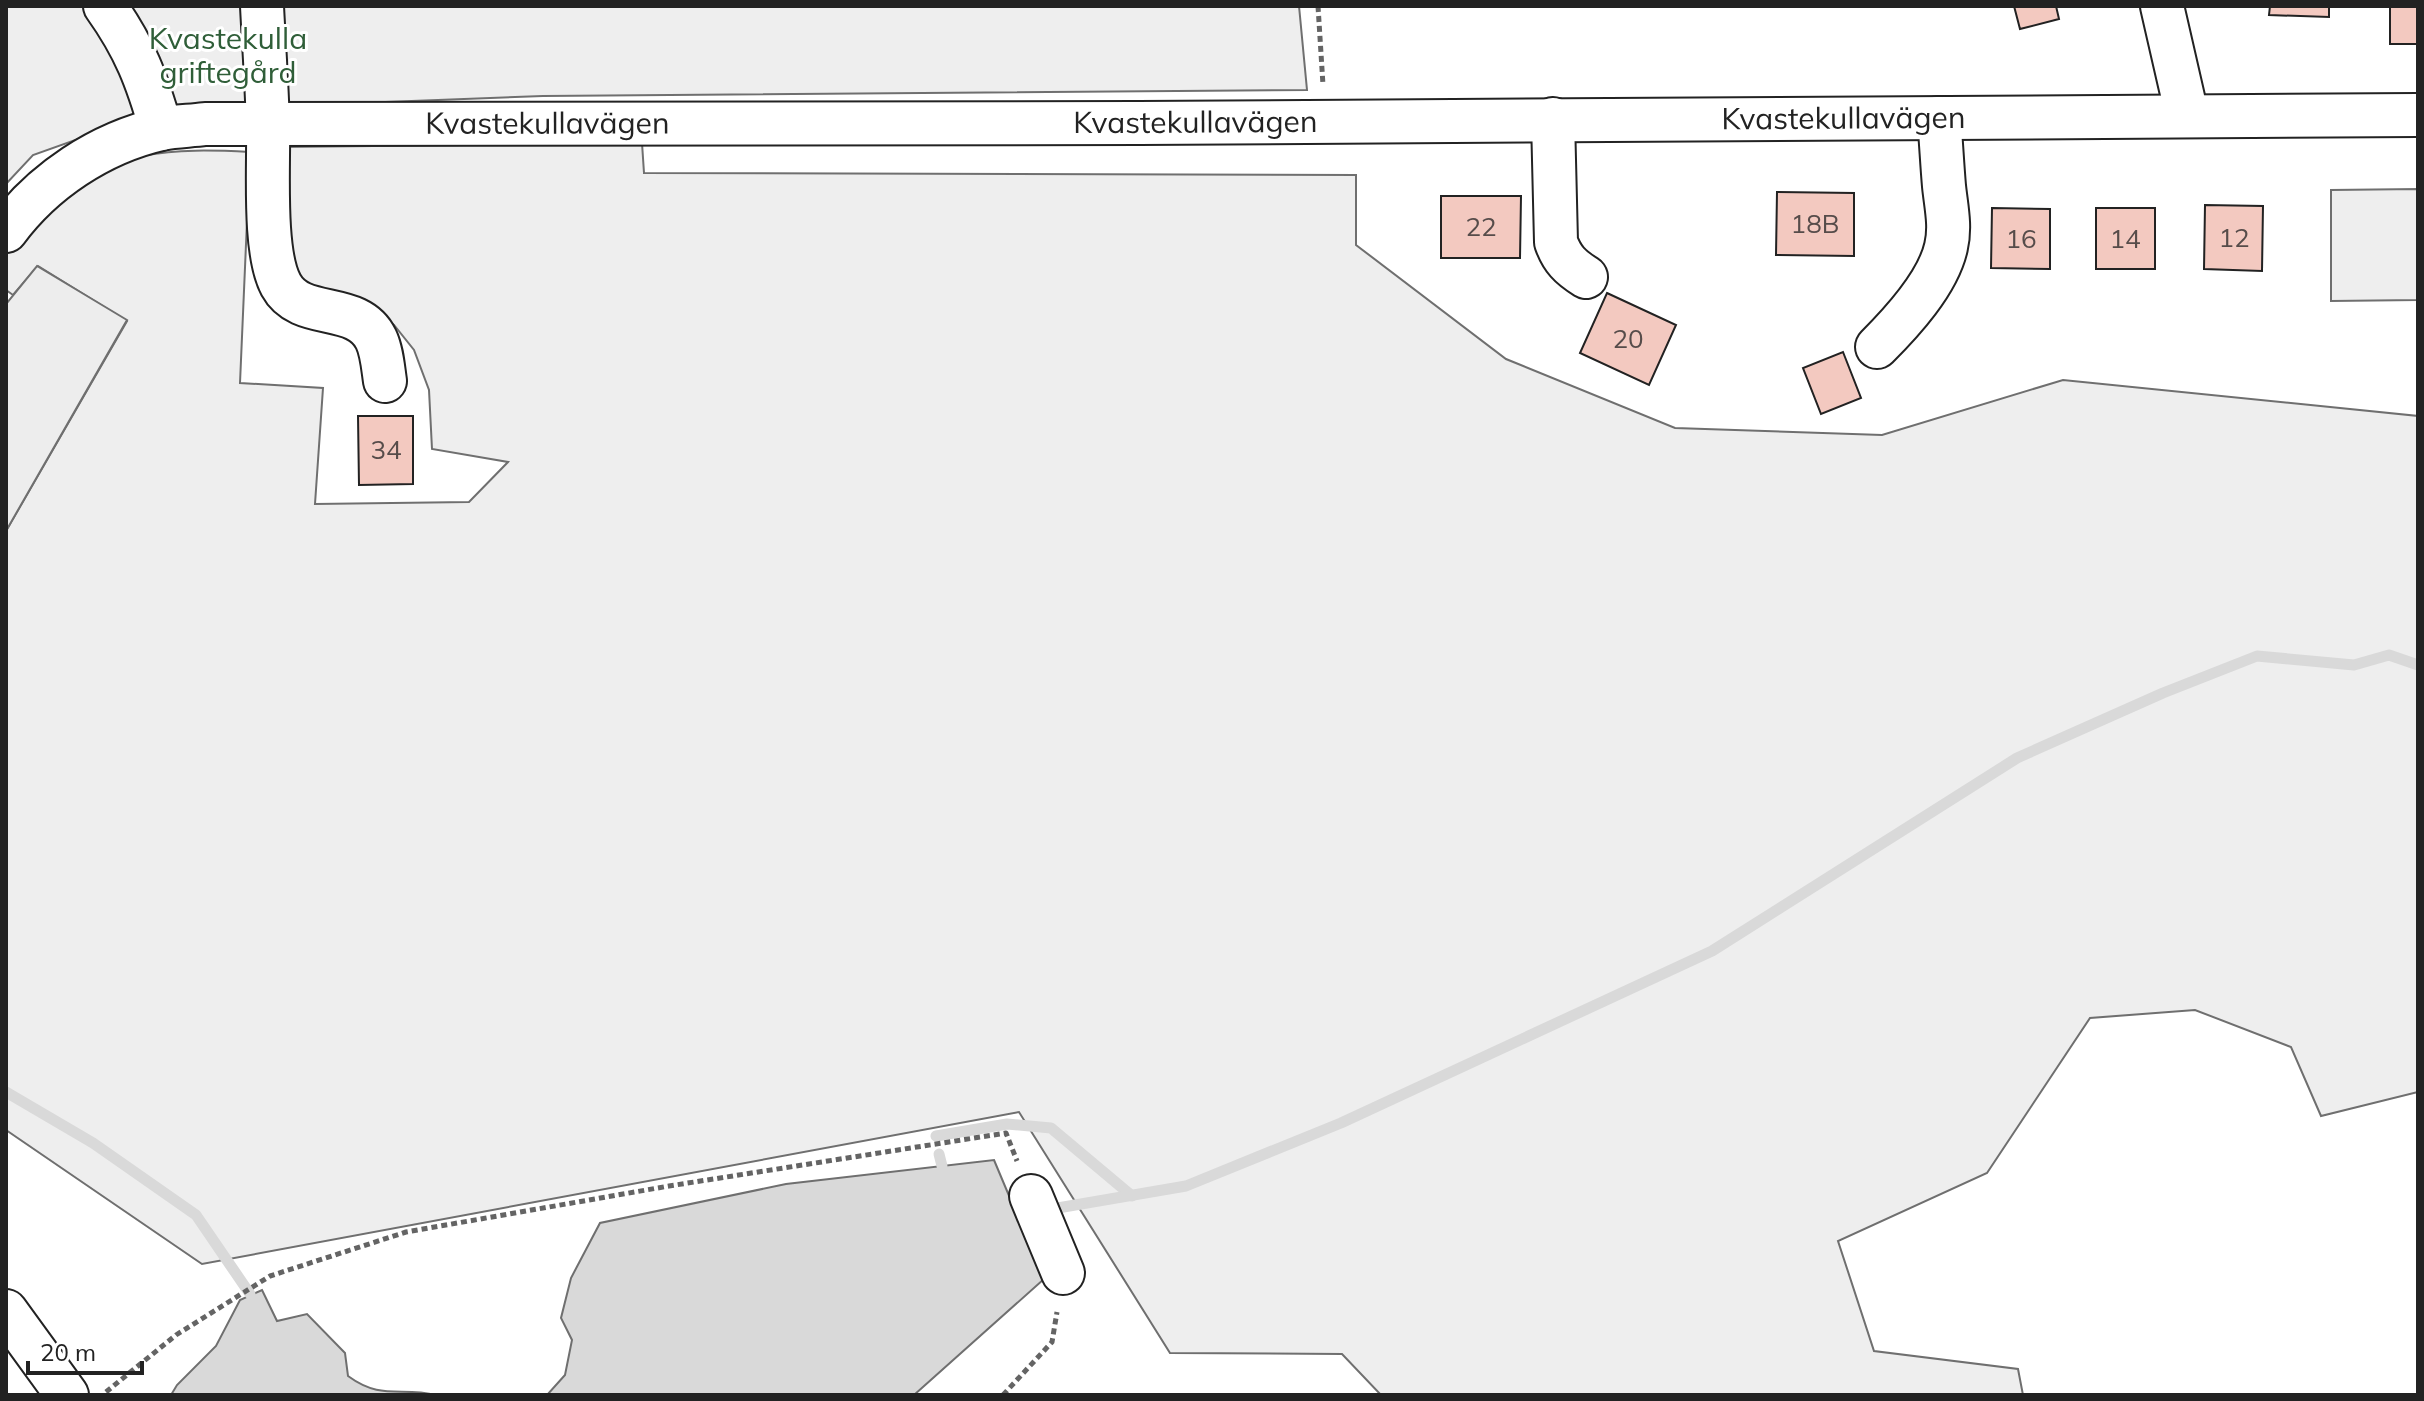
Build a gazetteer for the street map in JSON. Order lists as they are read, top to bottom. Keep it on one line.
{"streets":{"street":["Kvastekullavägen"]},"parks":["Kvastekulla griftegård"],"house_numbers":["18B","22","12","16","14","20","34"],"scale_bar":"20 m"}
